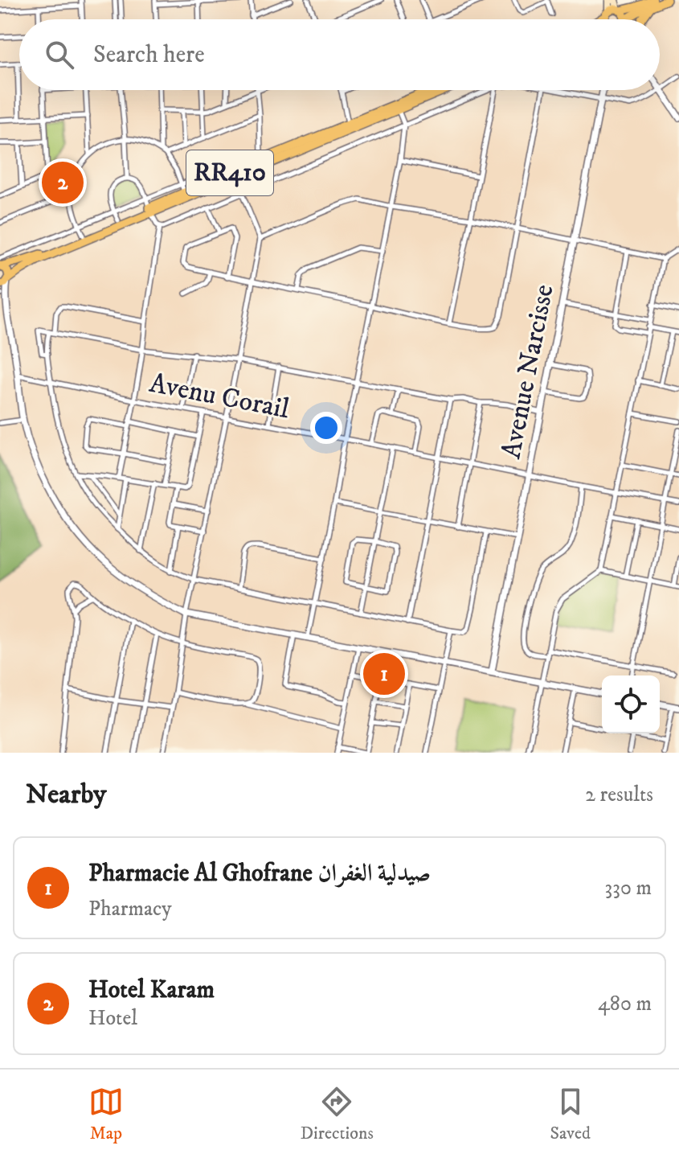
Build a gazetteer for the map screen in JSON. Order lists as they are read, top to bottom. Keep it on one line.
{"streets":{"highway":["RR410"],"street":["Avenue Narcisse","Avenu Corail"]},"crossings":[["Avenue Narcisse","Avenu Corail"]],"page":{"search":"Search here","pins":["2","1"],"heading":["Nearby","2 results"],"list":[{"mark":"1","name":"Pharmacie Al Ghofrane صيدلية الغفران","note":"Pharmacy","value":"330 m"},{"mark":"2","name":"Hotel Karam","note":"Hotel","value":"480 m"}],"nav":["Map","Directions","Saved"]}}
